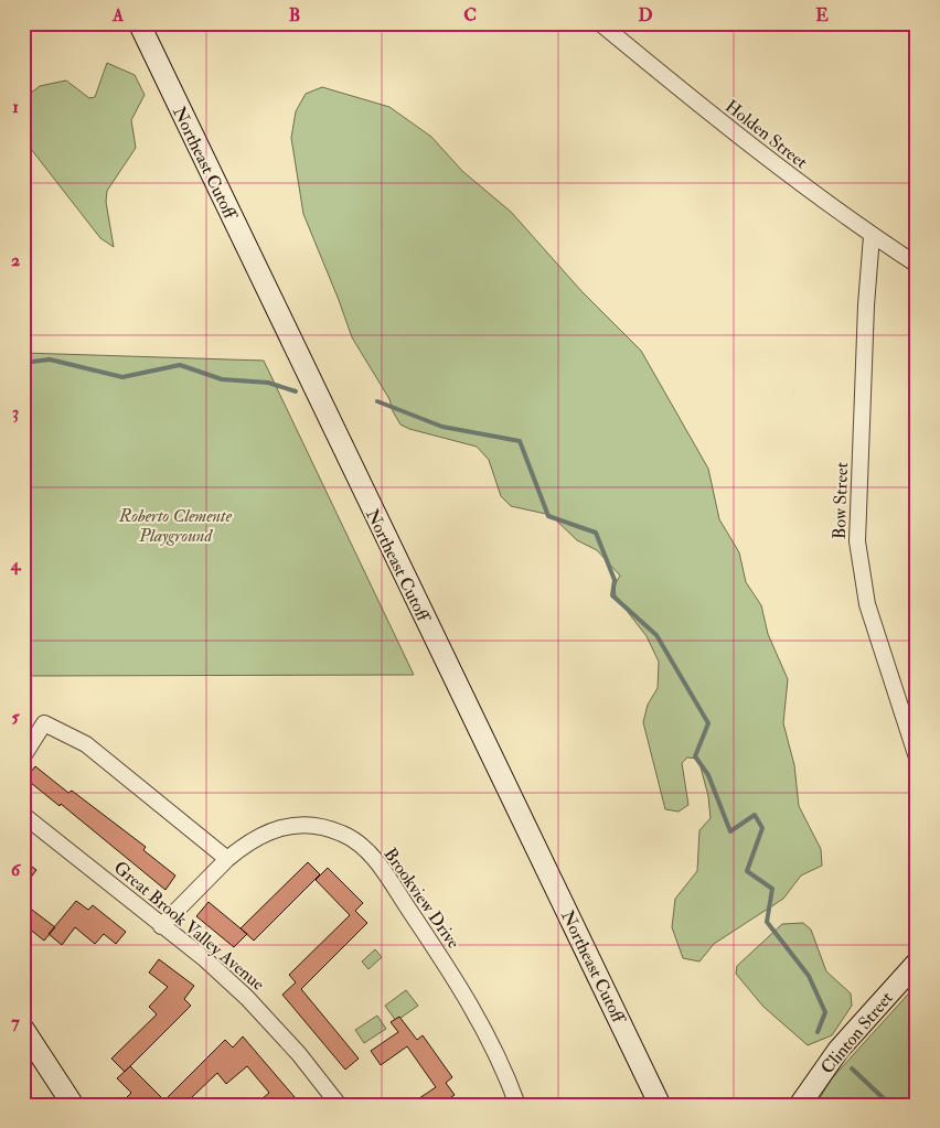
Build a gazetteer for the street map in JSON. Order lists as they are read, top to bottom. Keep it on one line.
{"streets":{"main road":["Northeast Cutoff","Clinton Street"],"street":["Holden Street","Bow Street","Brookview Drive","Great Brook Valley Avenue"]},"crossings":[["Holden Street","Bow Street"],["Brookview Drive","Great Brook Valley Avenue"]],"parks":["Roberto Clemente Playground"],"grid":{"columns":["A","B","C","D","E"],"rows":["1","2","3","4","5","6","7"]}}
